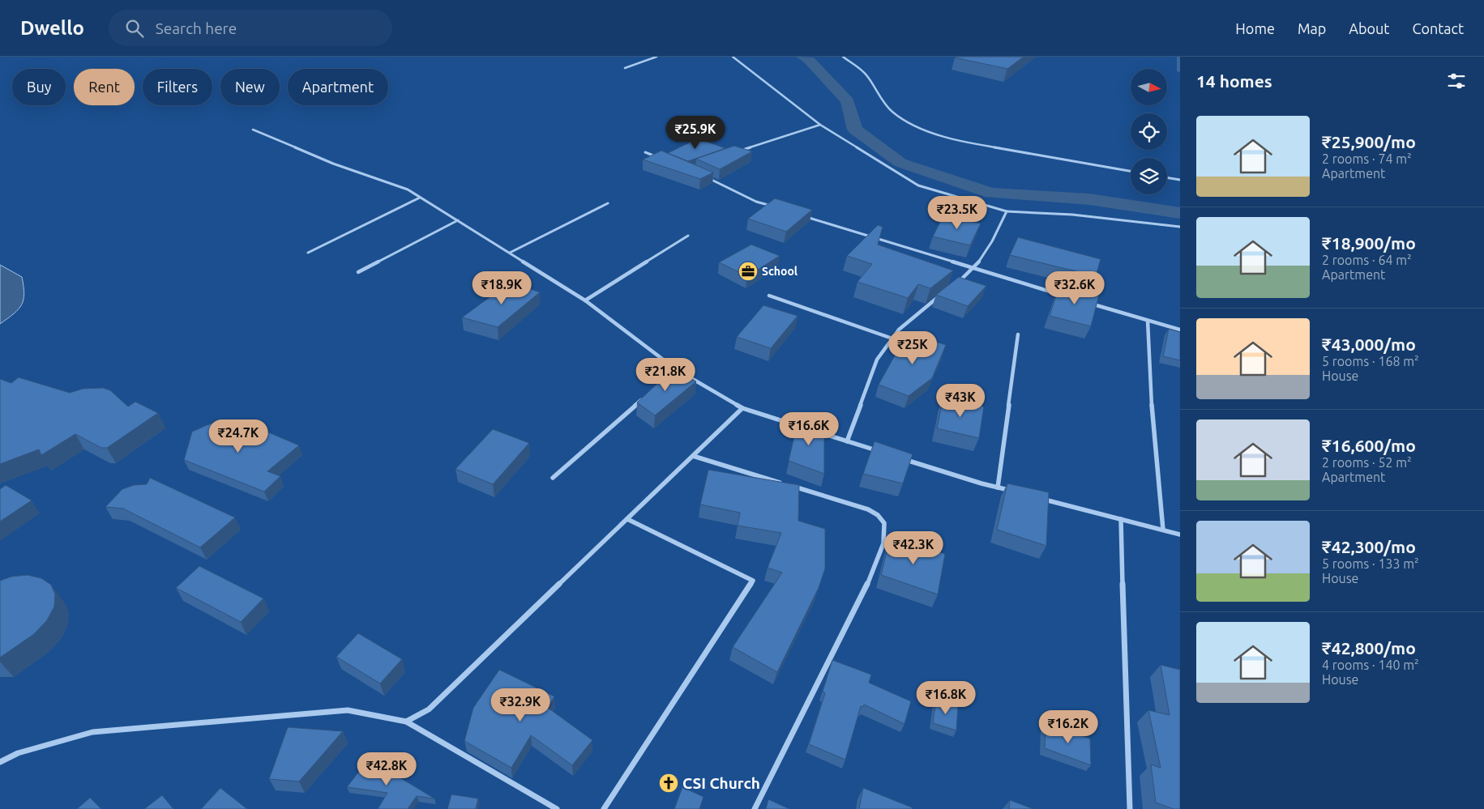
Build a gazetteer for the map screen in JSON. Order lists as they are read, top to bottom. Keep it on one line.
{"places":{"office":["School"],"church":["CSI Church"]},"north":"right","page":{"header":"Dwello","search":"Search here","nav":["Home","Map","About","Contact"],"heading":"14 homes","chip":["Buy","Rent","Filters","New","Apartment"],"list":[{"name":"₹25,900/mo","note":"2 rooms · 74 m² · Apartment"},{"name":"₹18,900/mo","note":"2 rooms · 64 m² · Apartment"},{"name":"₹43,000/mo","note":"5 rooms · 168 m² · House"},{"name":"₹16,600/mo","note":"2 rooms · 52 m² · Apartment"},{"name":"₹42,300/mo","note":"5 rooms · 133 m² · House"},{"name":"₹42,800/mo","note":"4 rooms · 140 m² · House"}],"price":["₹25.9K","₹23.5K","₹18.9K","₹32.6K","₹25K","₹21.8K","₹43K","₹16.6K","₹24.7K","₹42.3K","₹16.8K","₹32.9K","₹16.2K","₹42.8K"]}}
